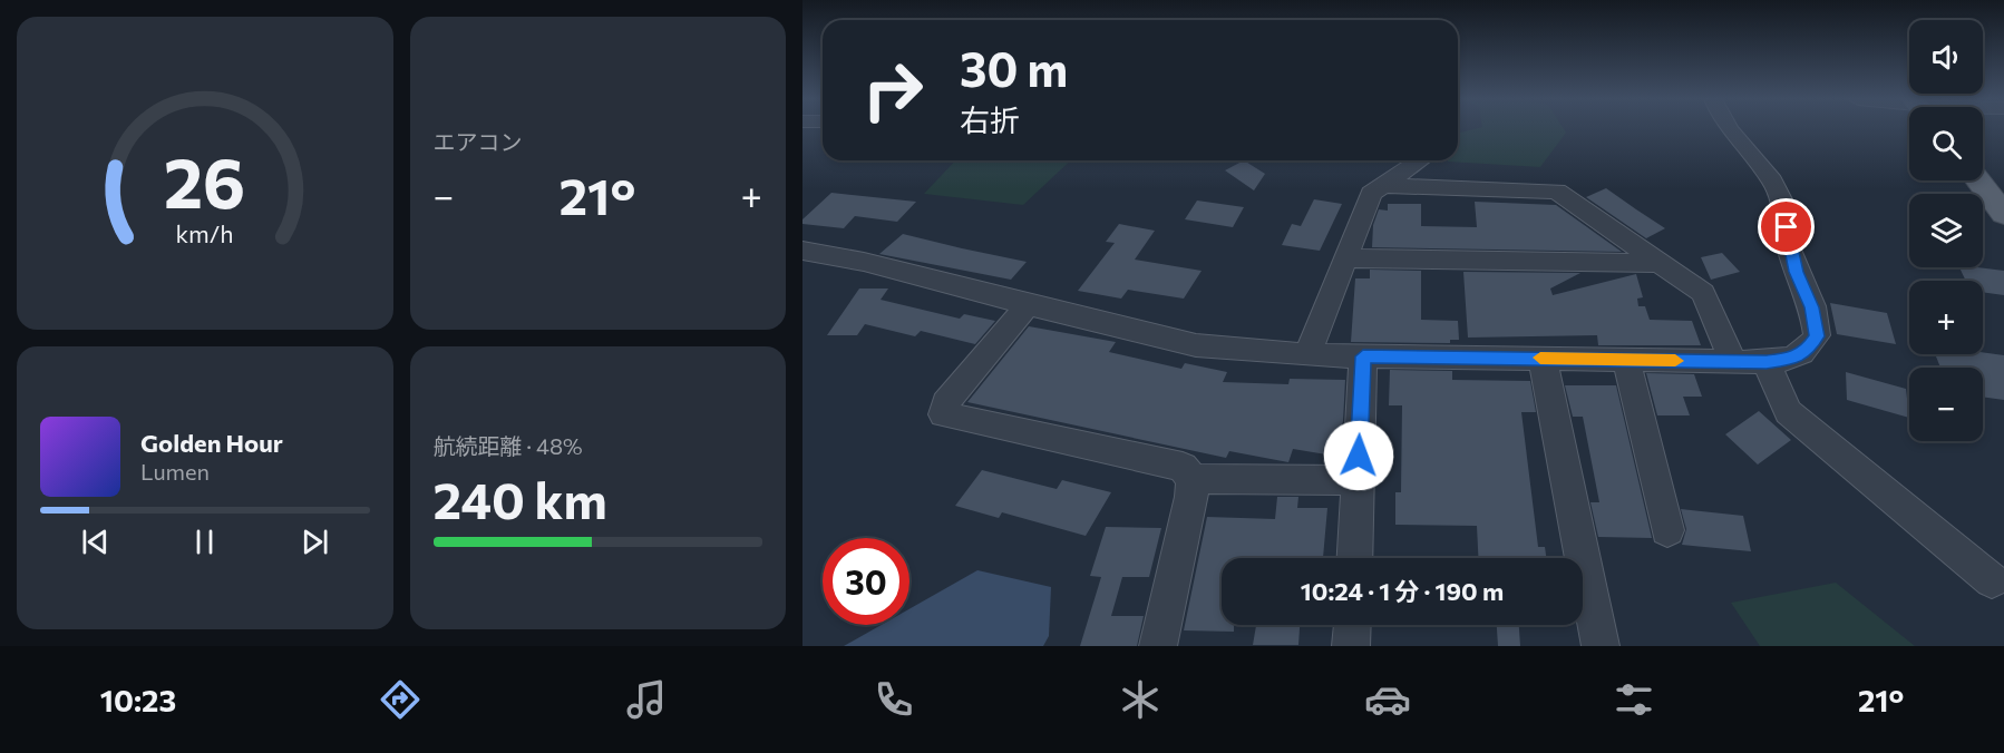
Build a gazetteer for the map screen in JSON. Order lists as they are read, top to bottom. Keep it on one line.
{"page":{"tile":["エアコン",["航続距離 · 48%","240 km"]],"map_buttons":["+","−"],"turn":["30 m","右折"],"heat":["−","21°","+"],"song":["Golden Hour","Lumen"],"limit":"30","trip":"10:24 · 1 分 · 190 m","tabs":["10:23","21°"],"gauge":["26","km/h"]}}
